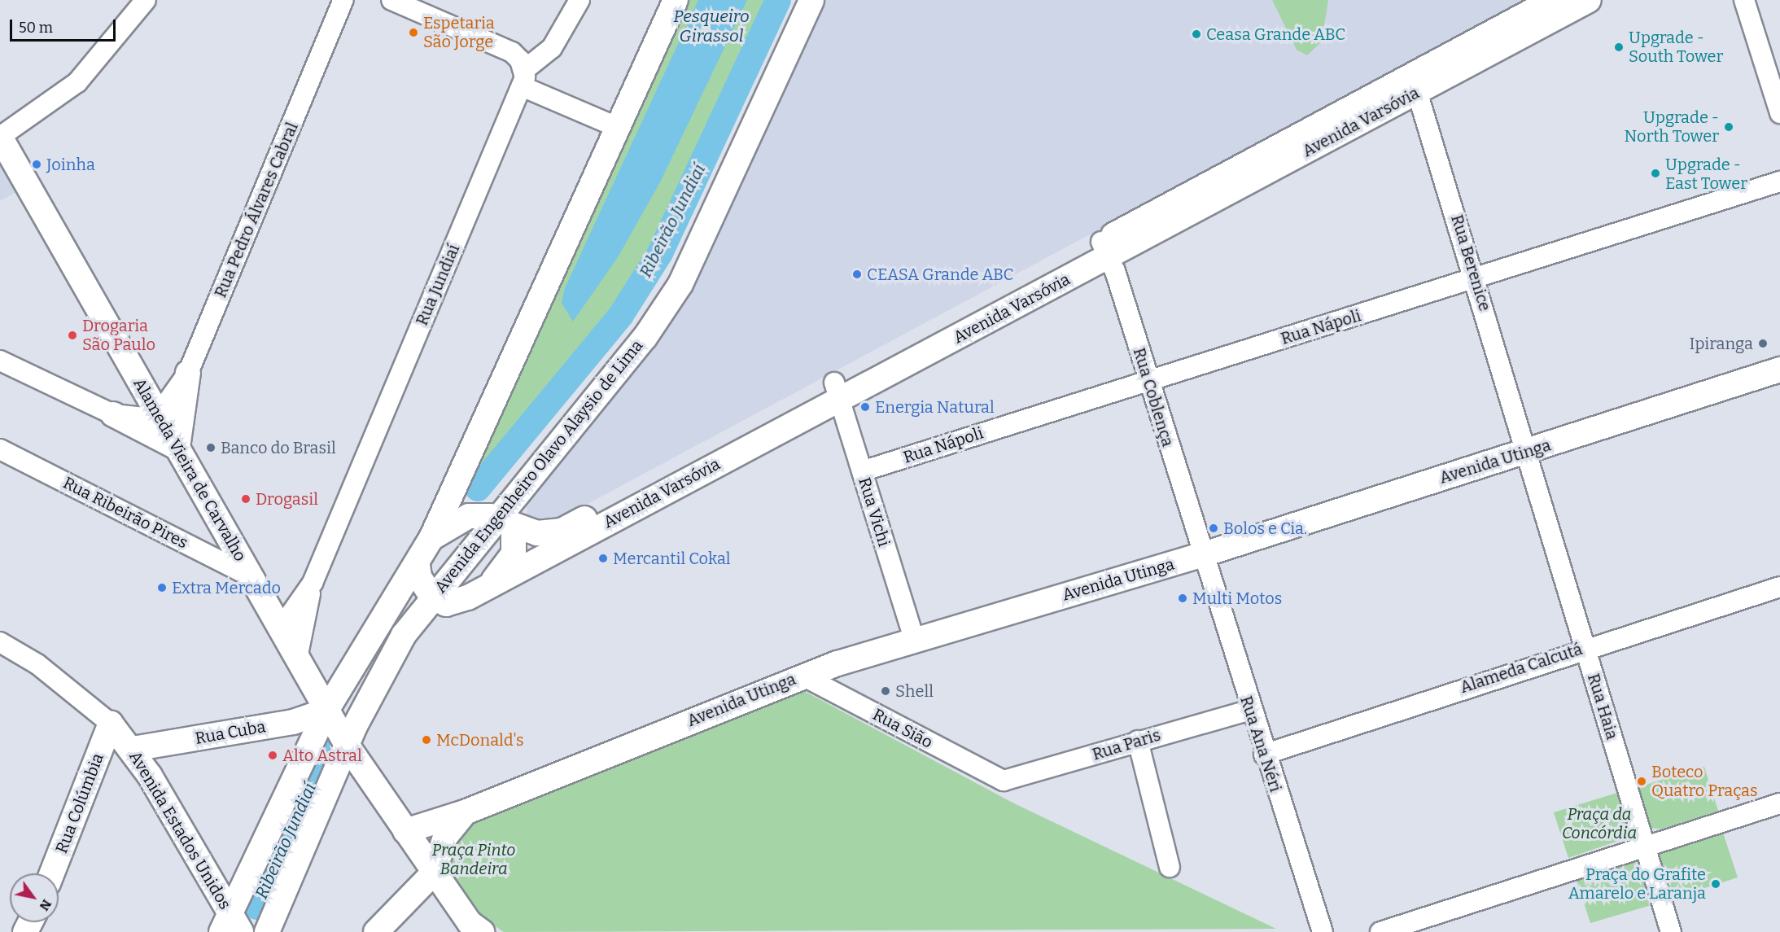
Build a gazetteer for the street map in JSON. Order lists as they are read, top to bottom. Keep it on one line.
{"streets":{"main road":["Avenida Varsóvia","Avenida Utinga","Avenida Engenheiro Olavo Alaysio de Lima","Alameda Vieira de Carvalho","Rua Cuba","Rua Colúmbia","Avenida Estados Unidos"],"street":["Rua Pedro Álvares Cabral","Rua Berenice","Rua Jundiaí","Rua Nápoli","Rua Coblença","Rua Vichi","Rua Ribeirão Pires","Alameda Calcutá","Rua Haia","Rua Sião","Rua Ana Néri","Rua Paris"]},"crossings":[["Avenida Varsóvia","Rua Berenice"],["Avenida Varsóvia","Rua Coblença"],["Avenida Varsóvia","Avenida Engenheiro Olavo Alaysio de Lima"],["Avenida Varsóvia","Rua Vichi"],["Rua Pedro Álvares Cabral","Alameda Vieira de Carvalho"],["Rua Berenice","Rua Nápoli"],["Rua Berenice","Avenida Utinga"],["Rua Berenice","Rua Haia"],["Rua Jundiaí","Alameda Vieira de Carvalho"],["Rua Nápoli","Rua Coblença"],["Rua Nápoli","Rua Vichi"],["Rua Coblença","Avenida Utinga"],["Rua Coblença","Rua Ana Néri"],["Avenida Utinga","Alameda Vieira de Carvalho"],["Avenida Utinga","Rua Vichi"],["Avenida Utinga","Rua Haia"],["Avenida Utinga","Rua Sião"],["Avenida Utinga","Rua Ana Néri"],["Avenida Engenheiro Olavo Alaysio de Lima","Alameda Vieira de Carvalho"],["Avenida Engenheiro Olavo Alaysio de Lima","Rua Cuba"],["Avenida Engenheiro Olavo Alaysio de Lima","Avenida Estados Unidos"],["Alameda Vieira de Carvalho","Rua Ribeirão Pires"],["Alameda Vieira de Carvalho","Rua Cuba"],["Alameda Calcutá","Rua Haia"],["Alameda Calcutá","Rua Ana Néri"],["Rua Sião","Rua Paris"],["Rua Cuba","Avenida Estados Unidos"],["Rua Ana Néri","Rua Paris"],["Rua Colúmbia","Avenida Estados Unidos"]],"water":["Pesqueiro Girassol","Ribeirão Jundiaí"],"parks":["Praça da Concórdia","Praça Pinto Bandeira"],"places":["Espetaria São Jorge","Ceasa Grande ABC","Upgrade - South Tower","Upgrade - North Tower","Joinha","Upgrade - East Tower","CEASA Grande ABC","Drogaria São Paulo","Ipiranga","Energia Natural","Banco do Brasil","Drogasil","Bolos e Cia.","Mercantil Cokal","Extra Mercado","Multi Motos","Shell","McDonald's","Alto Astral","Boteco Quatro Praças","Praça do Grafite Amarelo e Laranja"],"scale_bar":"50 m","north":"bottom right"}
